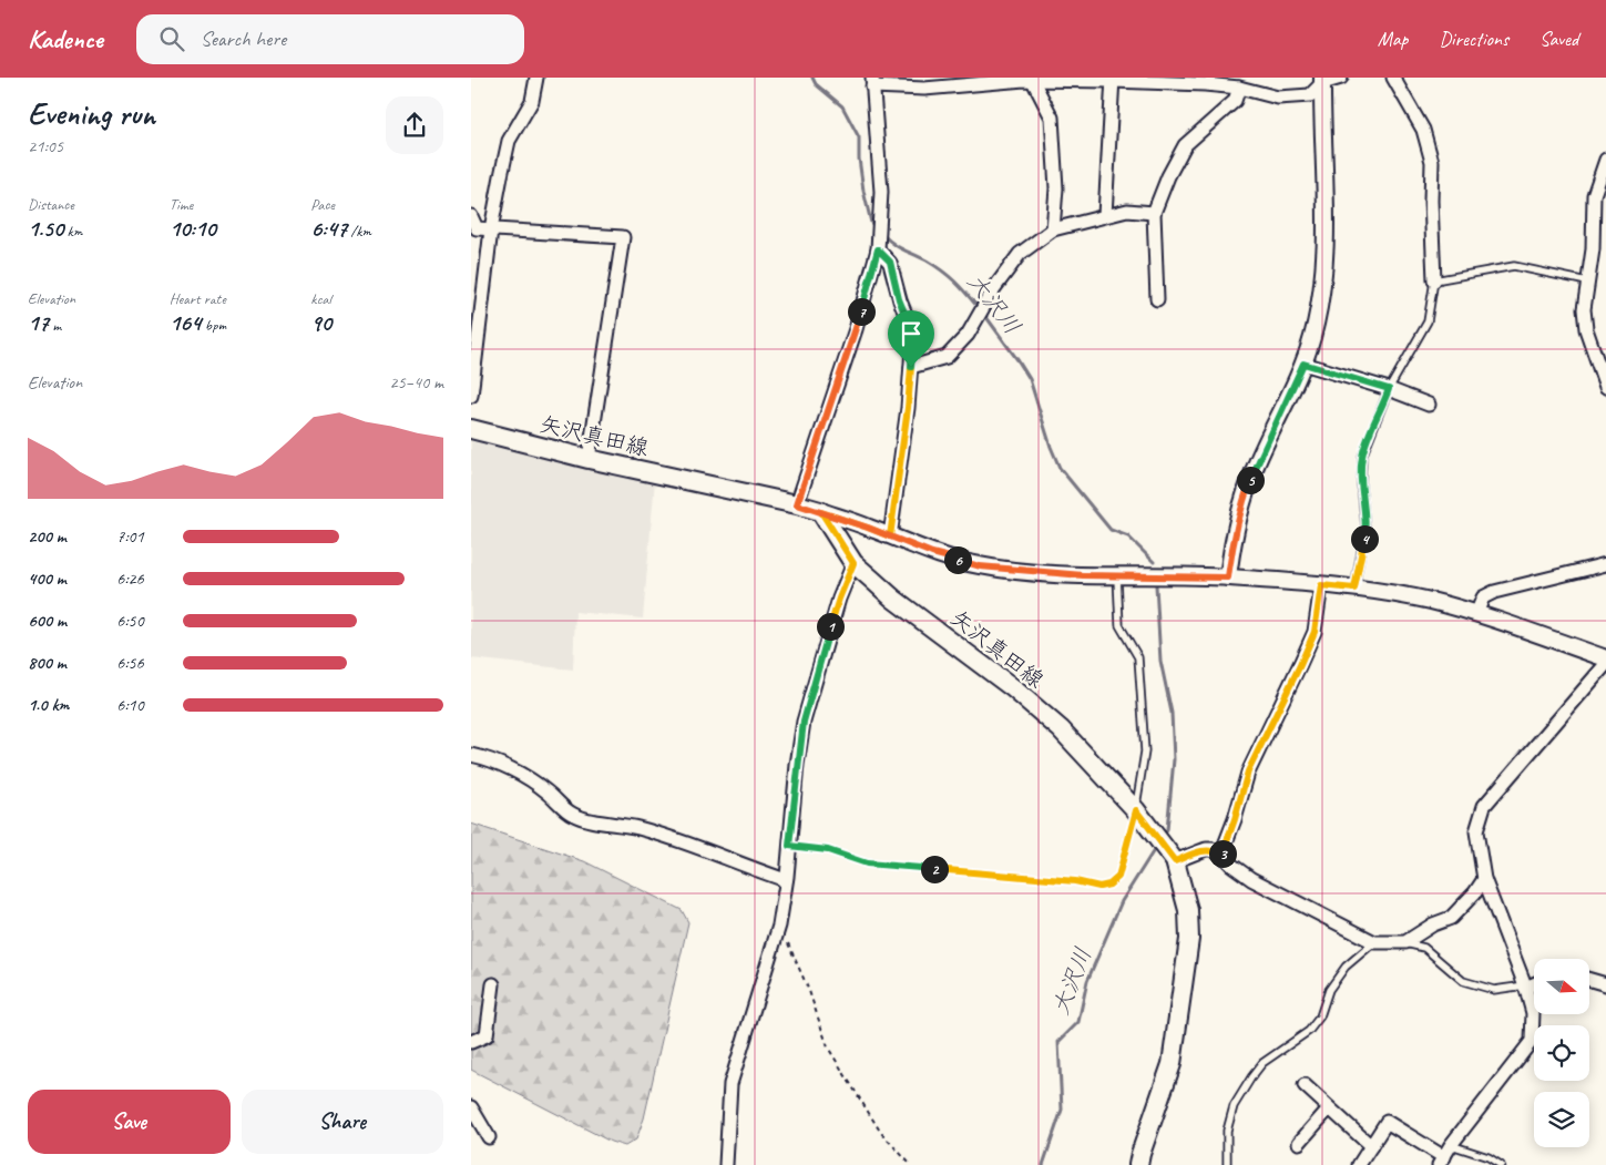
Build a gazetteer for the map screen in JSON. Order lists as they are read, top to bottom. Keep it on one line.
{"streets":{"main road":["矢沢真田線"]},"water":["大沢川"],"north":"right","page":{"header":"Kadence","search":"Search here","nav":["Map","Directions","Saved"],"heading":["Evening run","21:05"],"stats":[["Distance","1.50 km"],["Time","10:10"],["Pace","6:47 /km"],["Elevation","17 m"],["Heart rate","164 bpm"],["kcal","90"]],"pins":["7","5","4","6","1","3","2"],"chart":["Elevation","25–40 m"],"list":[{"name":"200 m","note":"7:01"},{"name":"400 m","note":"6:26"},{"name":"600 m","note":"6:50"},{"name":"800 m","note":"6:56"},{"name":"1.0 km","note":"6:10"}],"buttons":["Save","Share"]}}
